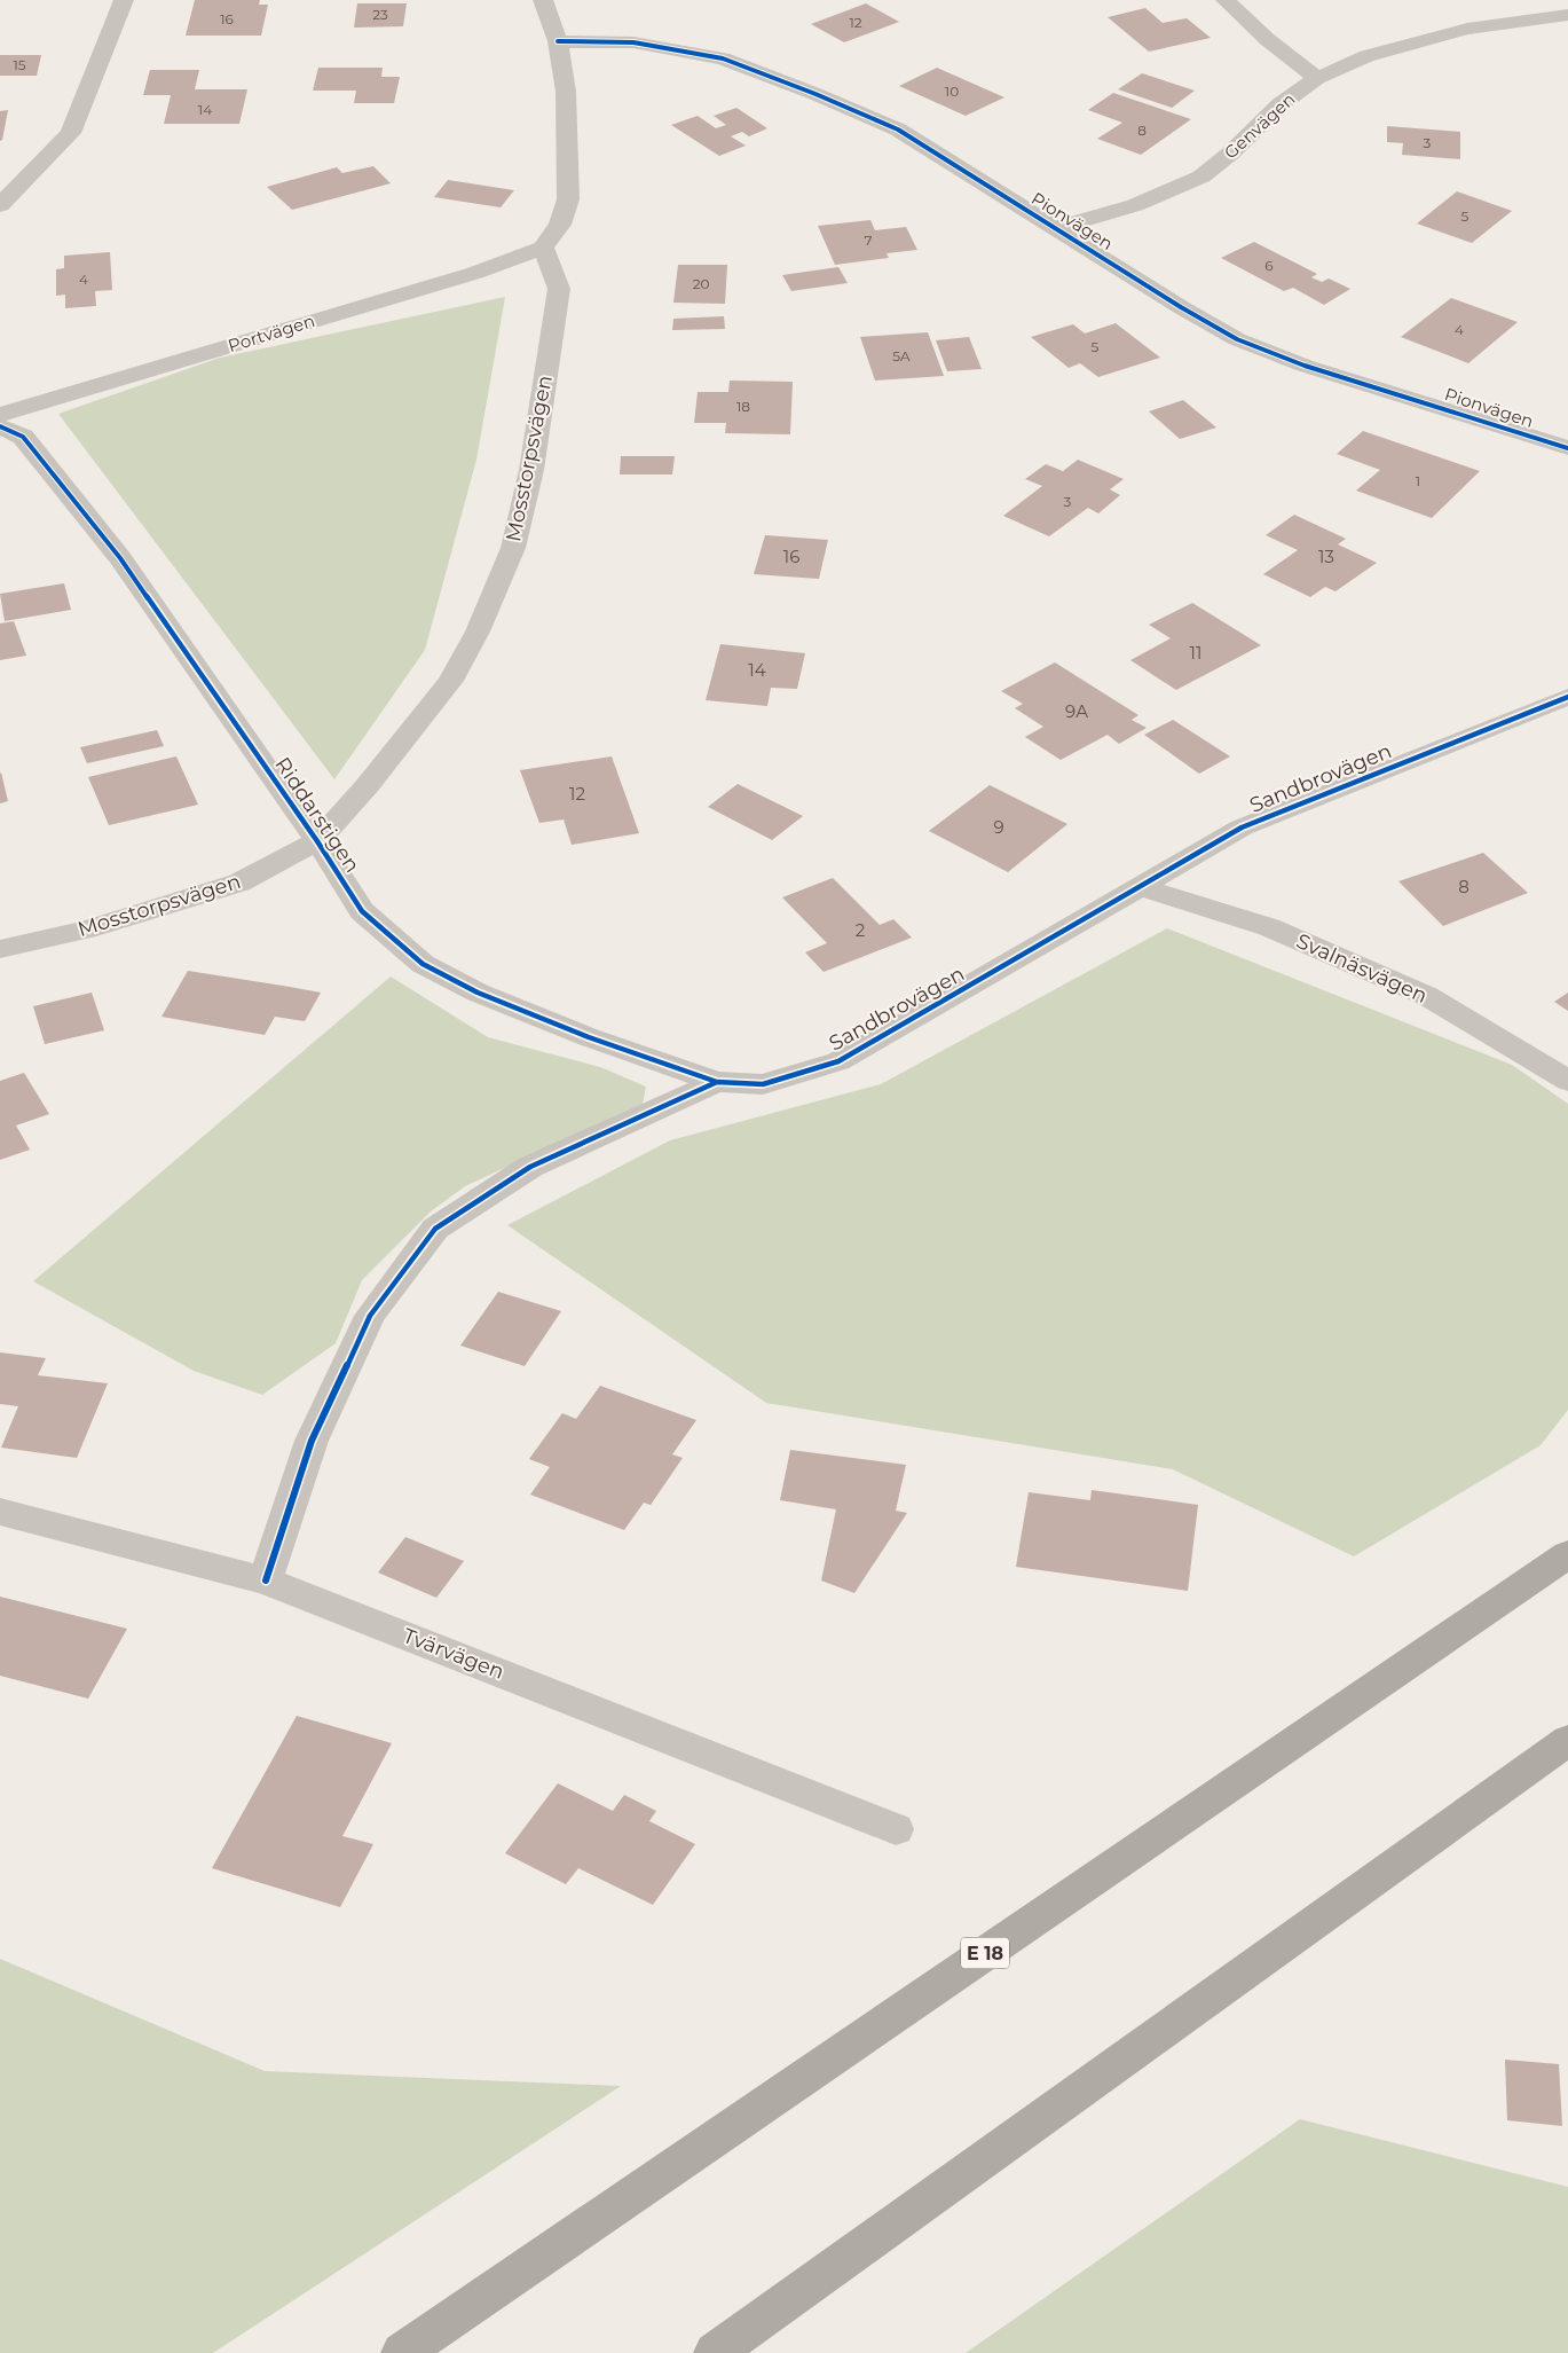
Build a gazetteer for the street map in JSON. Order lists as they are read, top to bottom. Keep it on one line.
{"streets":{"highway":["E 18"],"street":["Genvägen","Pionvägen","Portvägen","Mosstorpsvägen","Sandbrovägen","Riddarstigen","Svalnäsvägen","Tvärvägen"]},"crossings":[["Genvägen","Pionvägen"],["Portvägen","Mosstorpsvägen"],["Mosstorpsvägen","Riddarstigen"],["Sandbrovägen","Riddarstigen"],["Sandbrovägen","Svalnäsvägen"],["Sandbrovägen","Tvärvägen"]],"house_numbers":["23","16","12","15","10","14","8","3","5","7","6","4","20","4","5","5A","18","1","3","16","13","11","14","9A","12","9","8","2"]}
